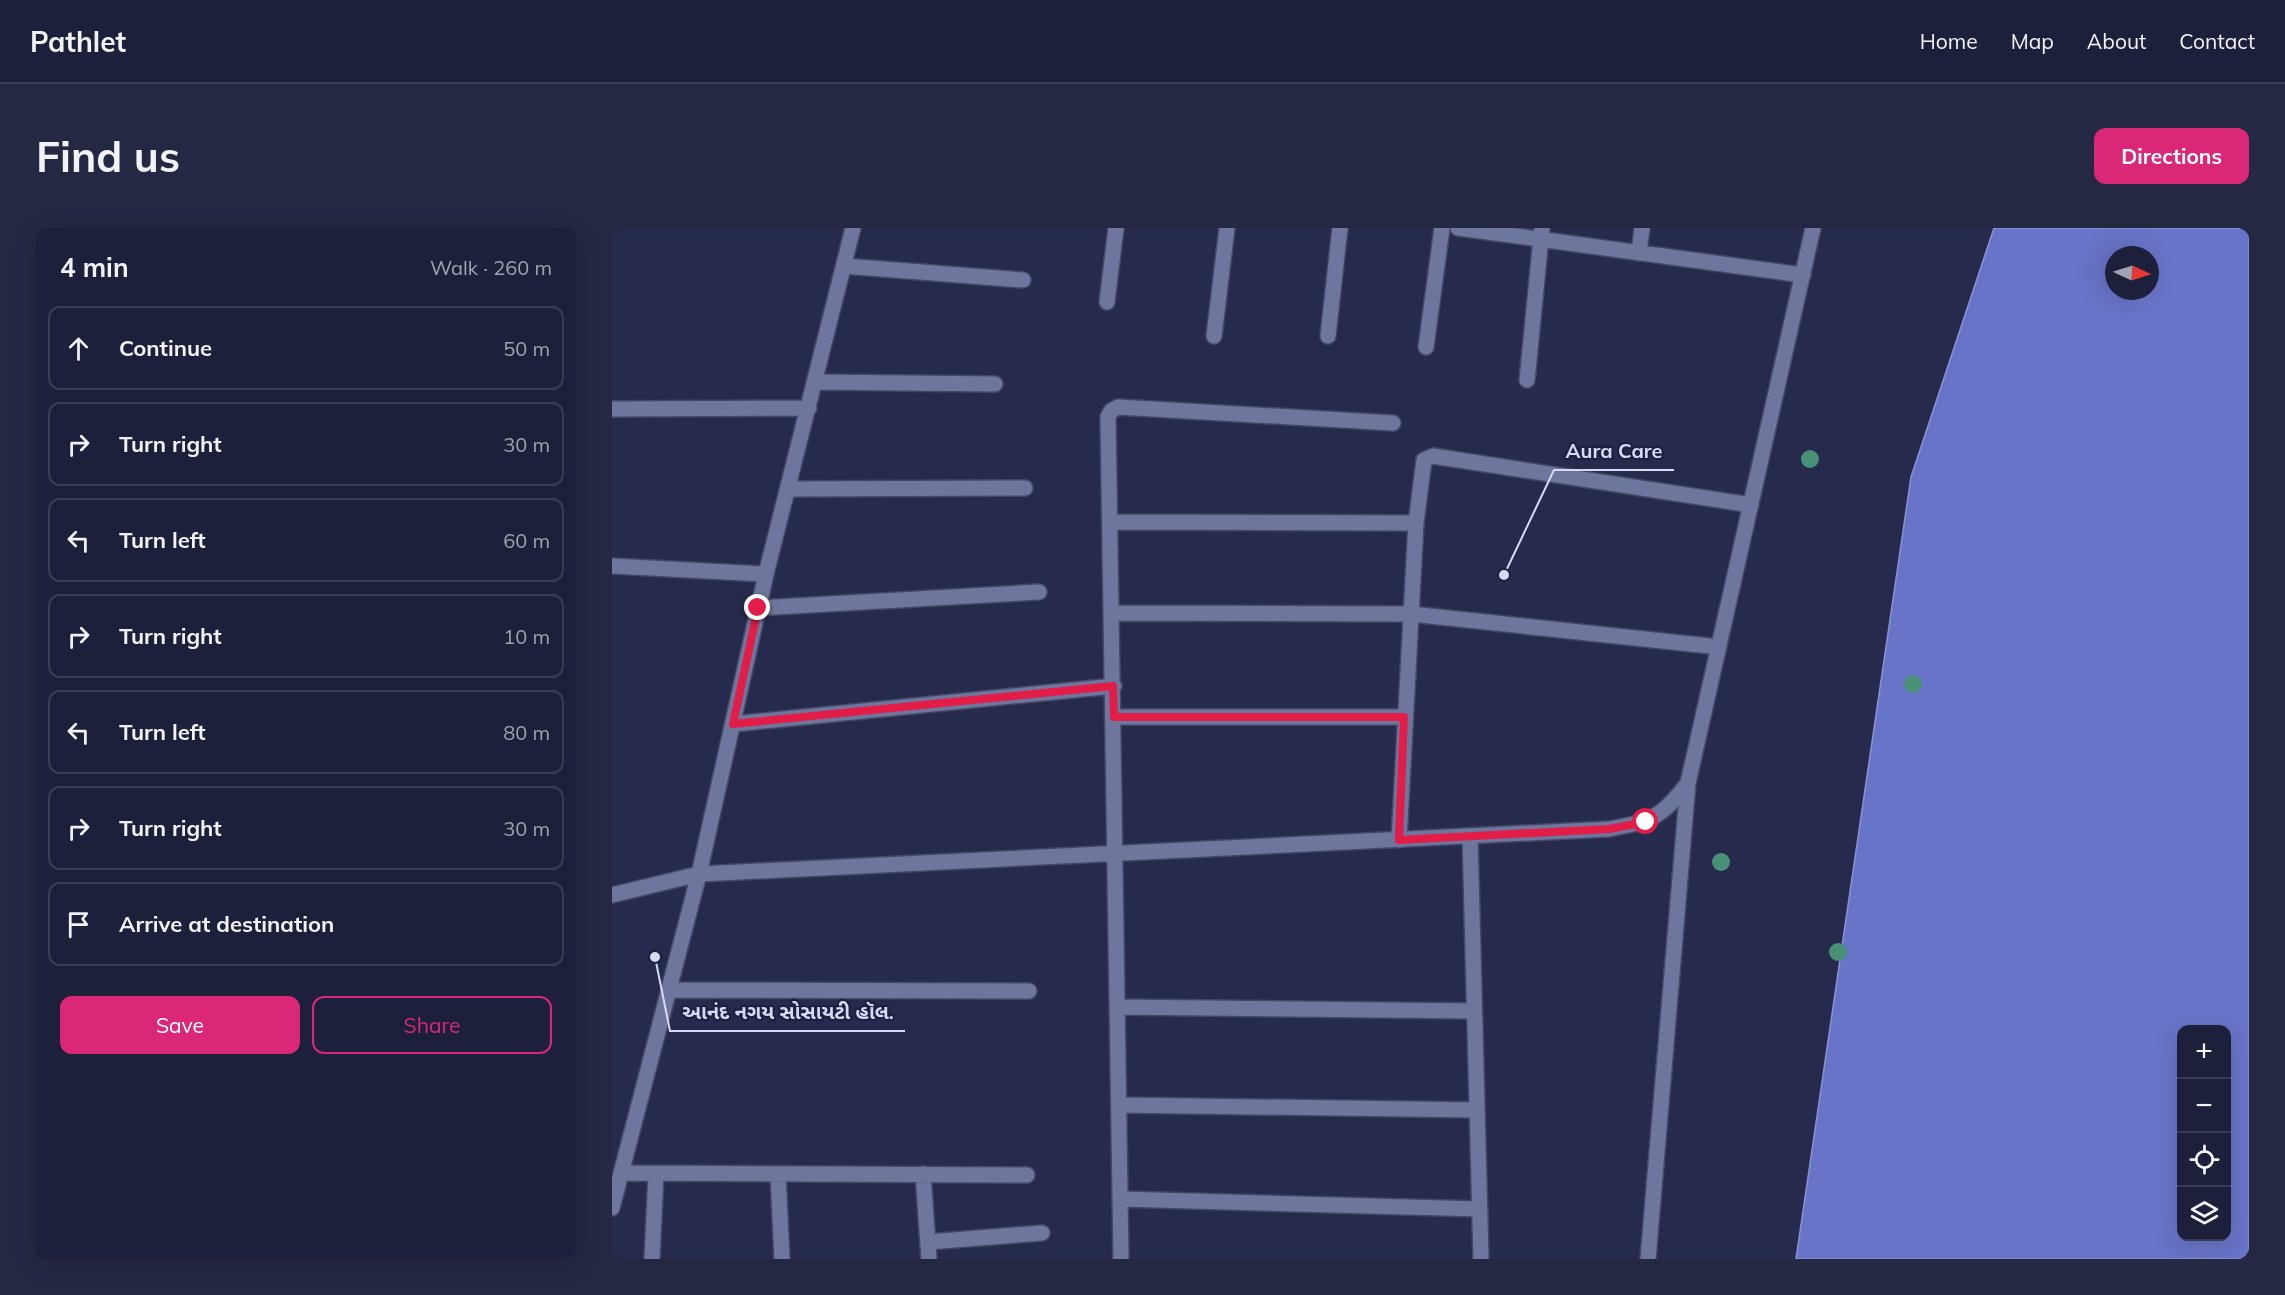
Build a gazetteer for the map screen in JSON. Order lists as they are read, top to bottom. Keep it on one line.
{"places":["Aura Care","આનંદ નગય સોસાયટી હૉલ."],"north":"right","page":{"header":"Pathlet","nav":["Home","Map","About","Contact"],"buttons":["Directions",["Save","Share"]],"title":"Find us","heading":["4 min","Walk · 260 m"],"list":[["Continue","50 m"],["Turn right","30 m"],["Turn left","60 m"],["Turn right","10 m"],["Turn left","80 m"],["Turn right","30 m"],"Arrive at destination"],"map_buttons":["+","−"]}}
